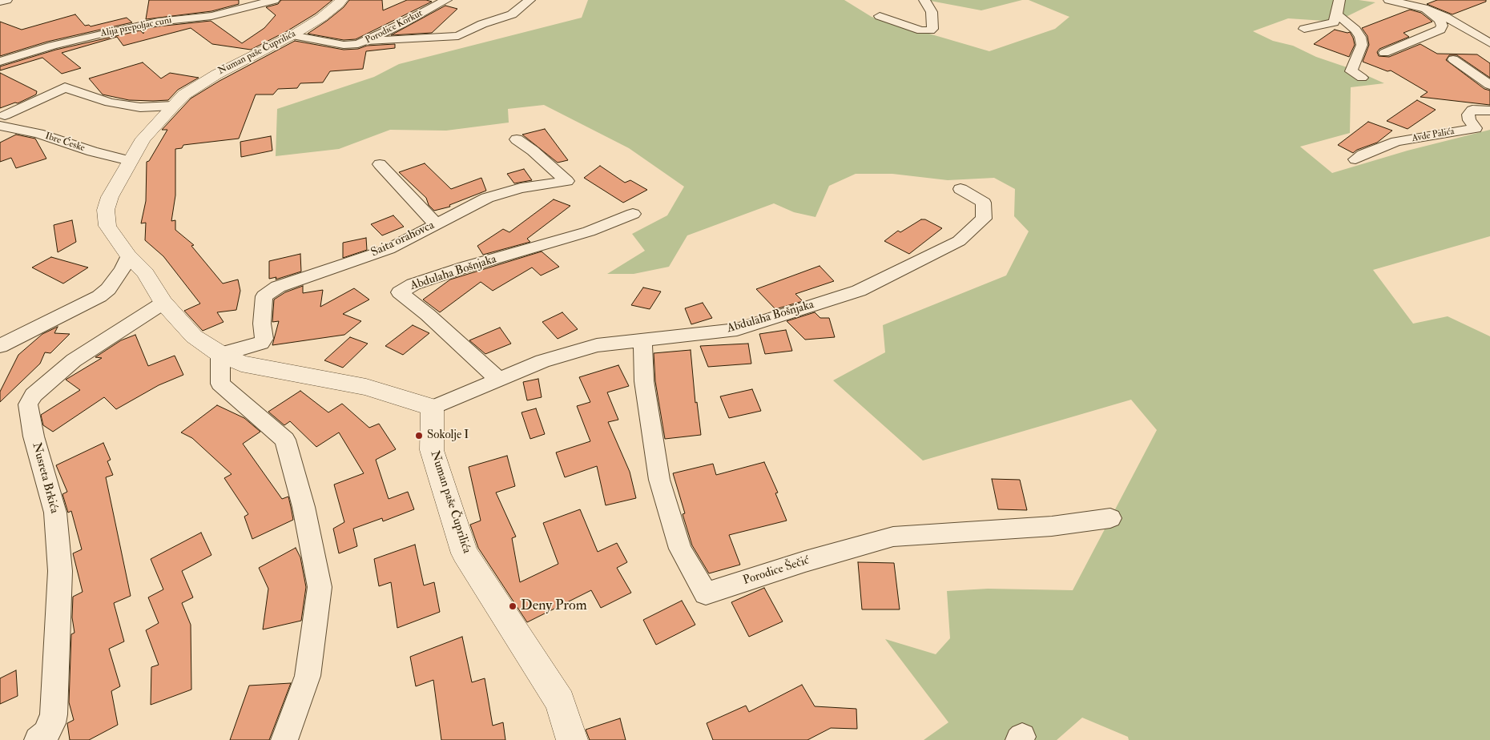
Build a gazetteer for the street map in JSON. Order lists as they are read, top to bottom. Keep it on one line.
{"streets":{"street":["Alija prepoljac cuni","Porodice Korkut","Numan paše Čuprilića","Avde Palića","Ibre Ćeske","Saita orahovca","Abdulaha Bošnjaka","Nusreta Brkića","Porodice Šečić"]},"crossings":[["Porodice Korkut","Numan paše Čuprilića"],["Numan paše Čuprilića","Ibre Ćeske"],["Numan paše Čuprilića","Saita orahovca"],["Numan paše Čuprilića","Abdulaha Bošnjaka"],["Numan paše Čuprilića","Nusreta Brkića"],["Abdulaha Bošnjaka","Porodice Šečić"]],"places":["Sokolje I","Deny Prom"]}
